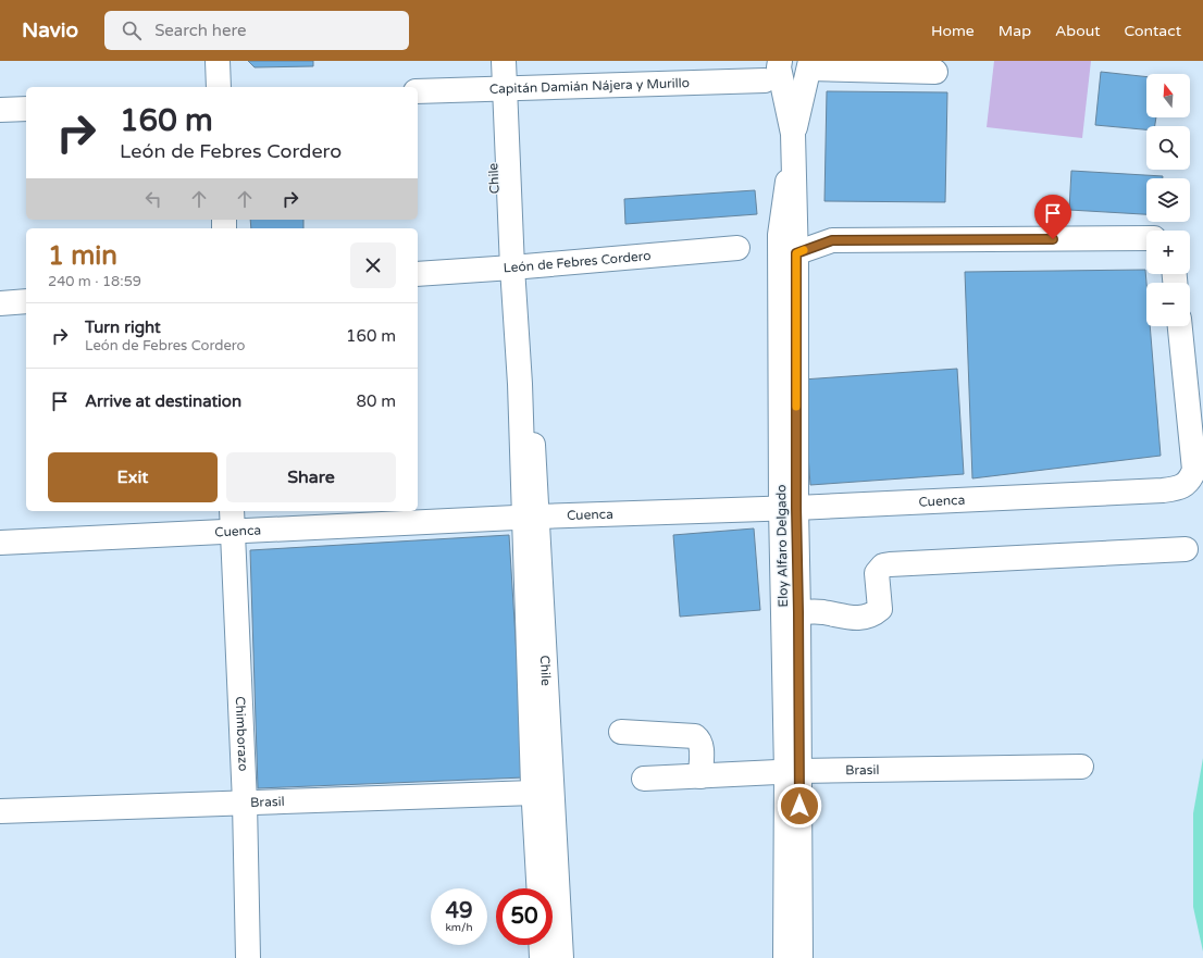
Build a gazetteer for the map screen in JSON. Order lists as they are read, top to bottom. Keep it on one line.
{"streets":{"main road":["Capitán Damián Nájera y Murillo","Chile","León de Febres Cordero","Cuenca","Eloy Alfaro Delgado","Chimborazo","Brasil"]},"crossings":[["Capitán Damián Nájera y Murillo","Chile"],["Chile","León de Febres Cordero"],["Chile","Cuenca"],["Chile","Brasil"],["Cuenca","Eloy Alfaro Delgado"],["Cuenca","Chimborazo"],["Eloy Alfaro Delgado","Brasil"],["Chimborazo","Brasil"]],"north":"top","page":{"header":"Navio","search":"Search here","nav":["Home","Map","About","Contact"],"map_buttons":["+","−"],"turn":["160 m","León de Febres Cordero"],"heading":["1 min","240 m · 18:59"],"list":[{"name":"Turn right","note":"León de Febres Cordero","value":"160 m"},{"name":"Arrive at destination","value":"80 m"}],"buttons":["Exit","Share"],"speed":"49 km/h","limit":"50"}}
